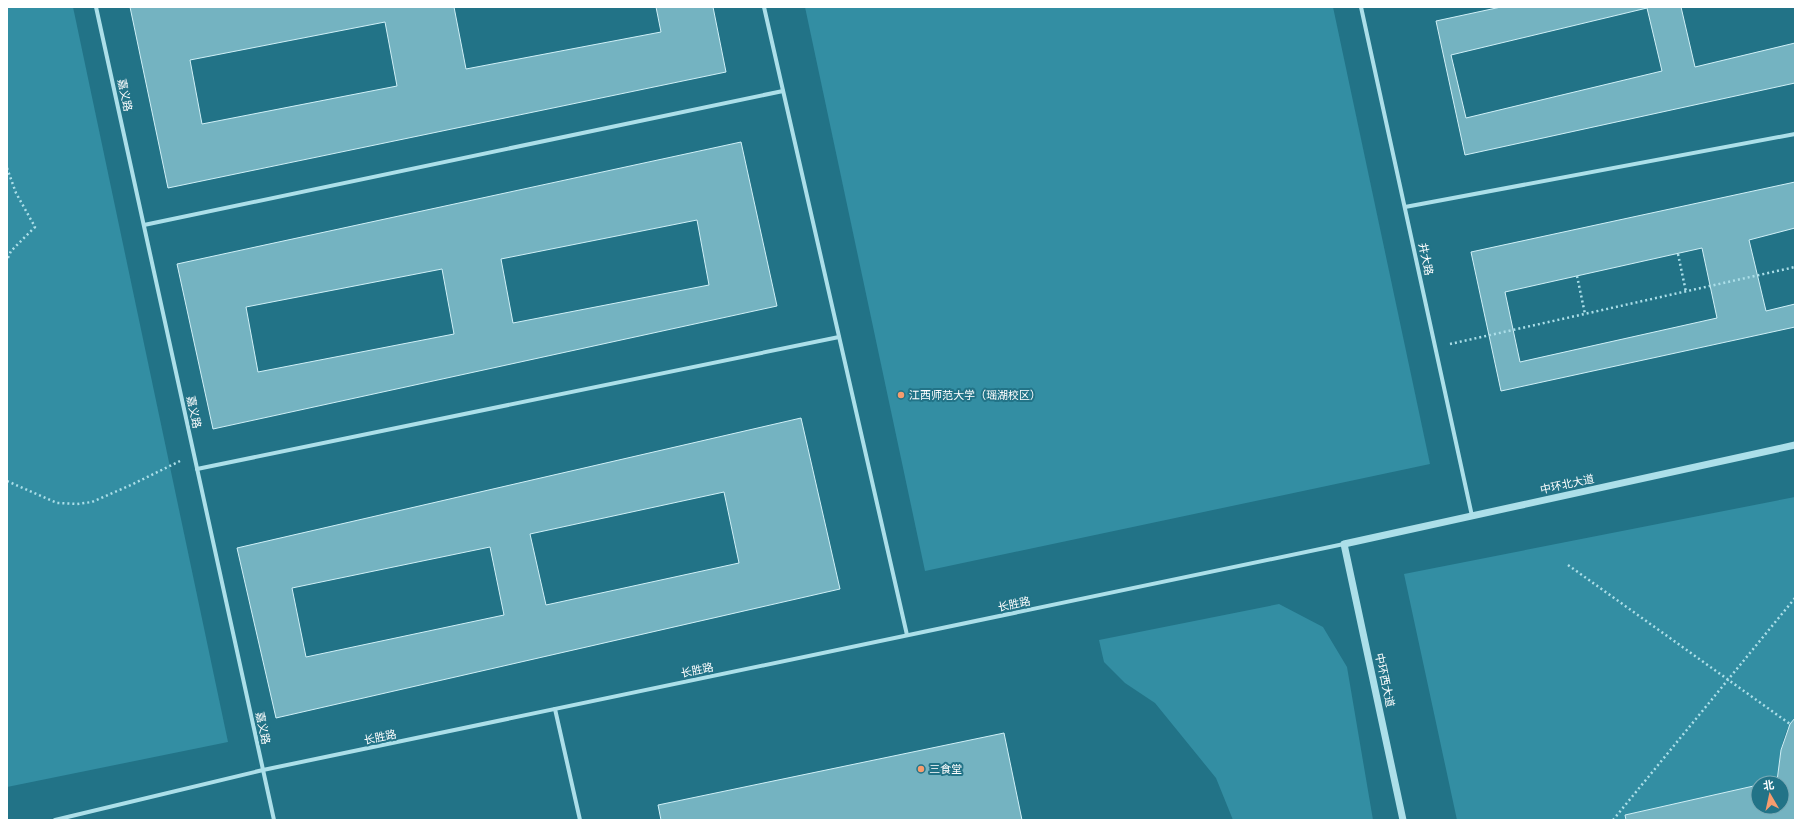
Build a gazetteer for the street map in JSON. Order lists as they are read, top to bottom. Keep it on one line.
{"streets":{"street":["嘉义路","井大路","中环北大道","长胜路","中环西大道"]},"crossings":[["嘉义路","长胜路"],["井大路","中环北大道"],["中环北大道","长胜路"],["中环北大道","中环西大道"],["长胜路","中环西大道"]],"places":["江西师范大学（瑶湖校区）","三食堂"],"north":"top"}
